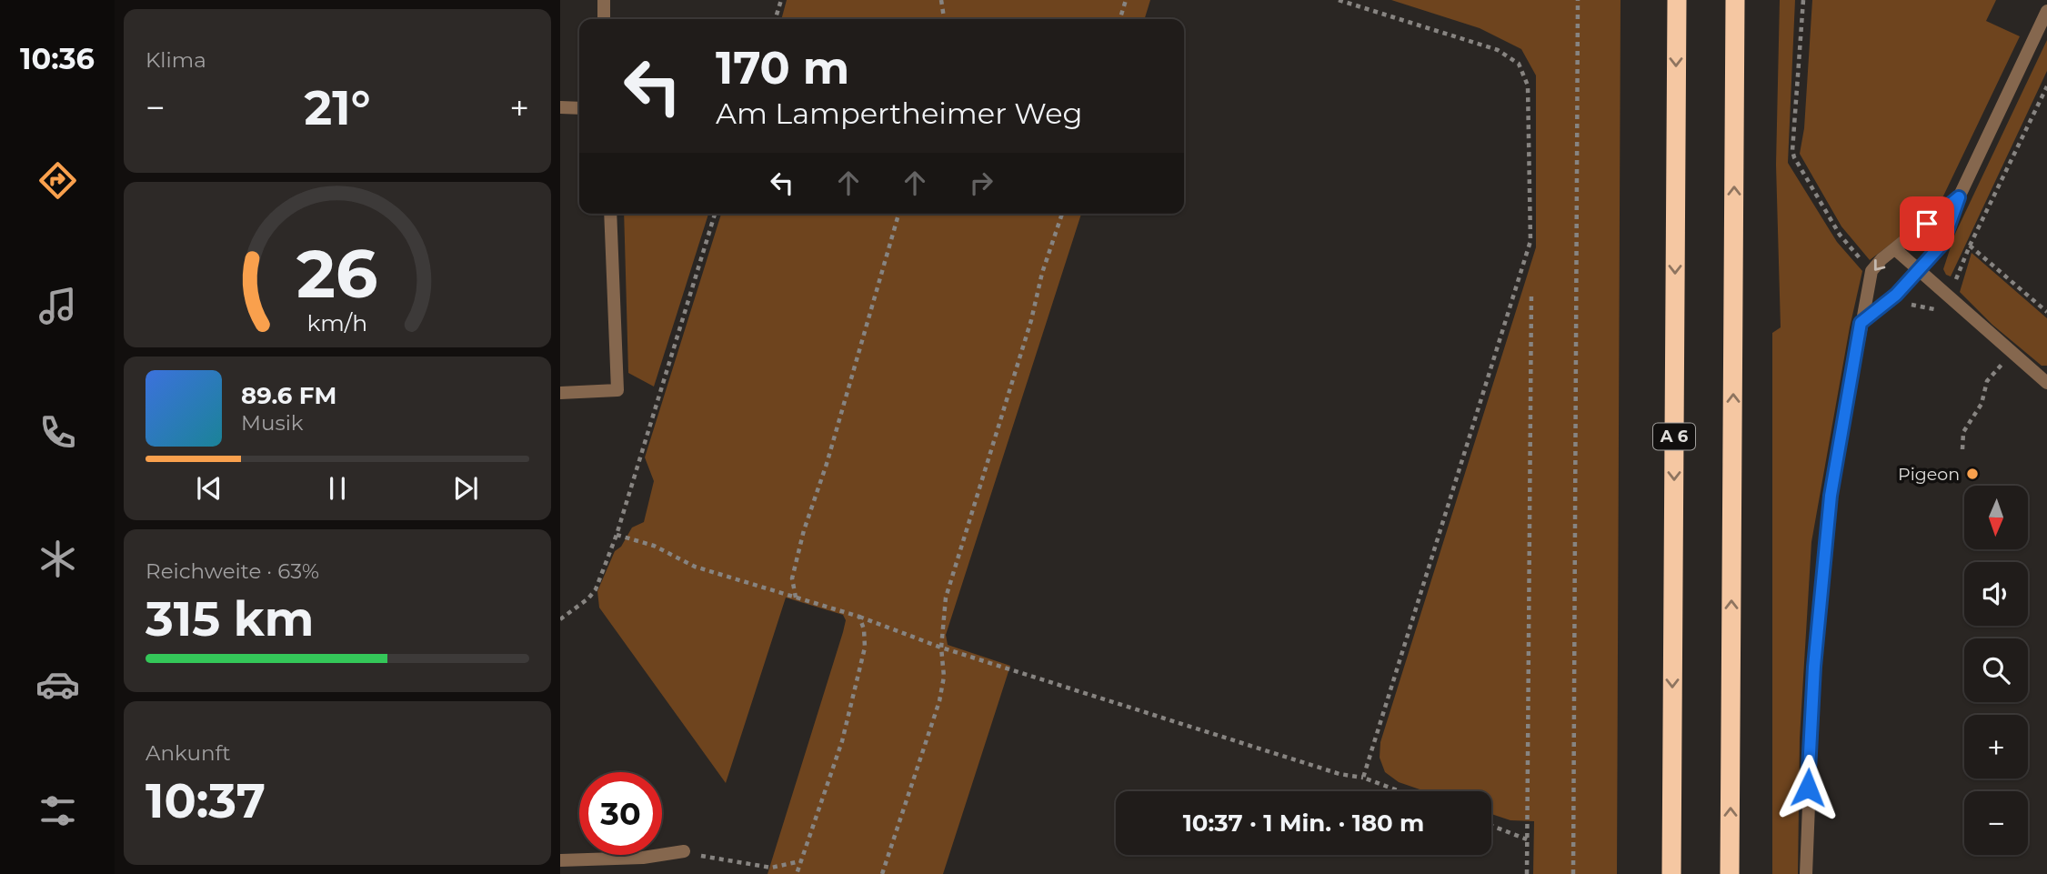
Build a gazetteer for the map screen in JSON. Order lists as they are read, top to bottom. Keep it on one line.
{"streets":{"highway":["A 6"]},"places":["Pigeon"],"north":"bottom","page":{"tabs":"10:36","tile":["Klima",["Reichweite · 63%","315 km"],["Ankunft","10:37"]],"turn":["170 m","Am Lampertheimer Weg"],"heat":["−","21°","+"],"song":["89.6 FM","Musik"],"map_buttons":["+","−"],"limit":"30","trip":"10:37 · 1 Min. · 180 m","gauge":["26","km/h"]}}
